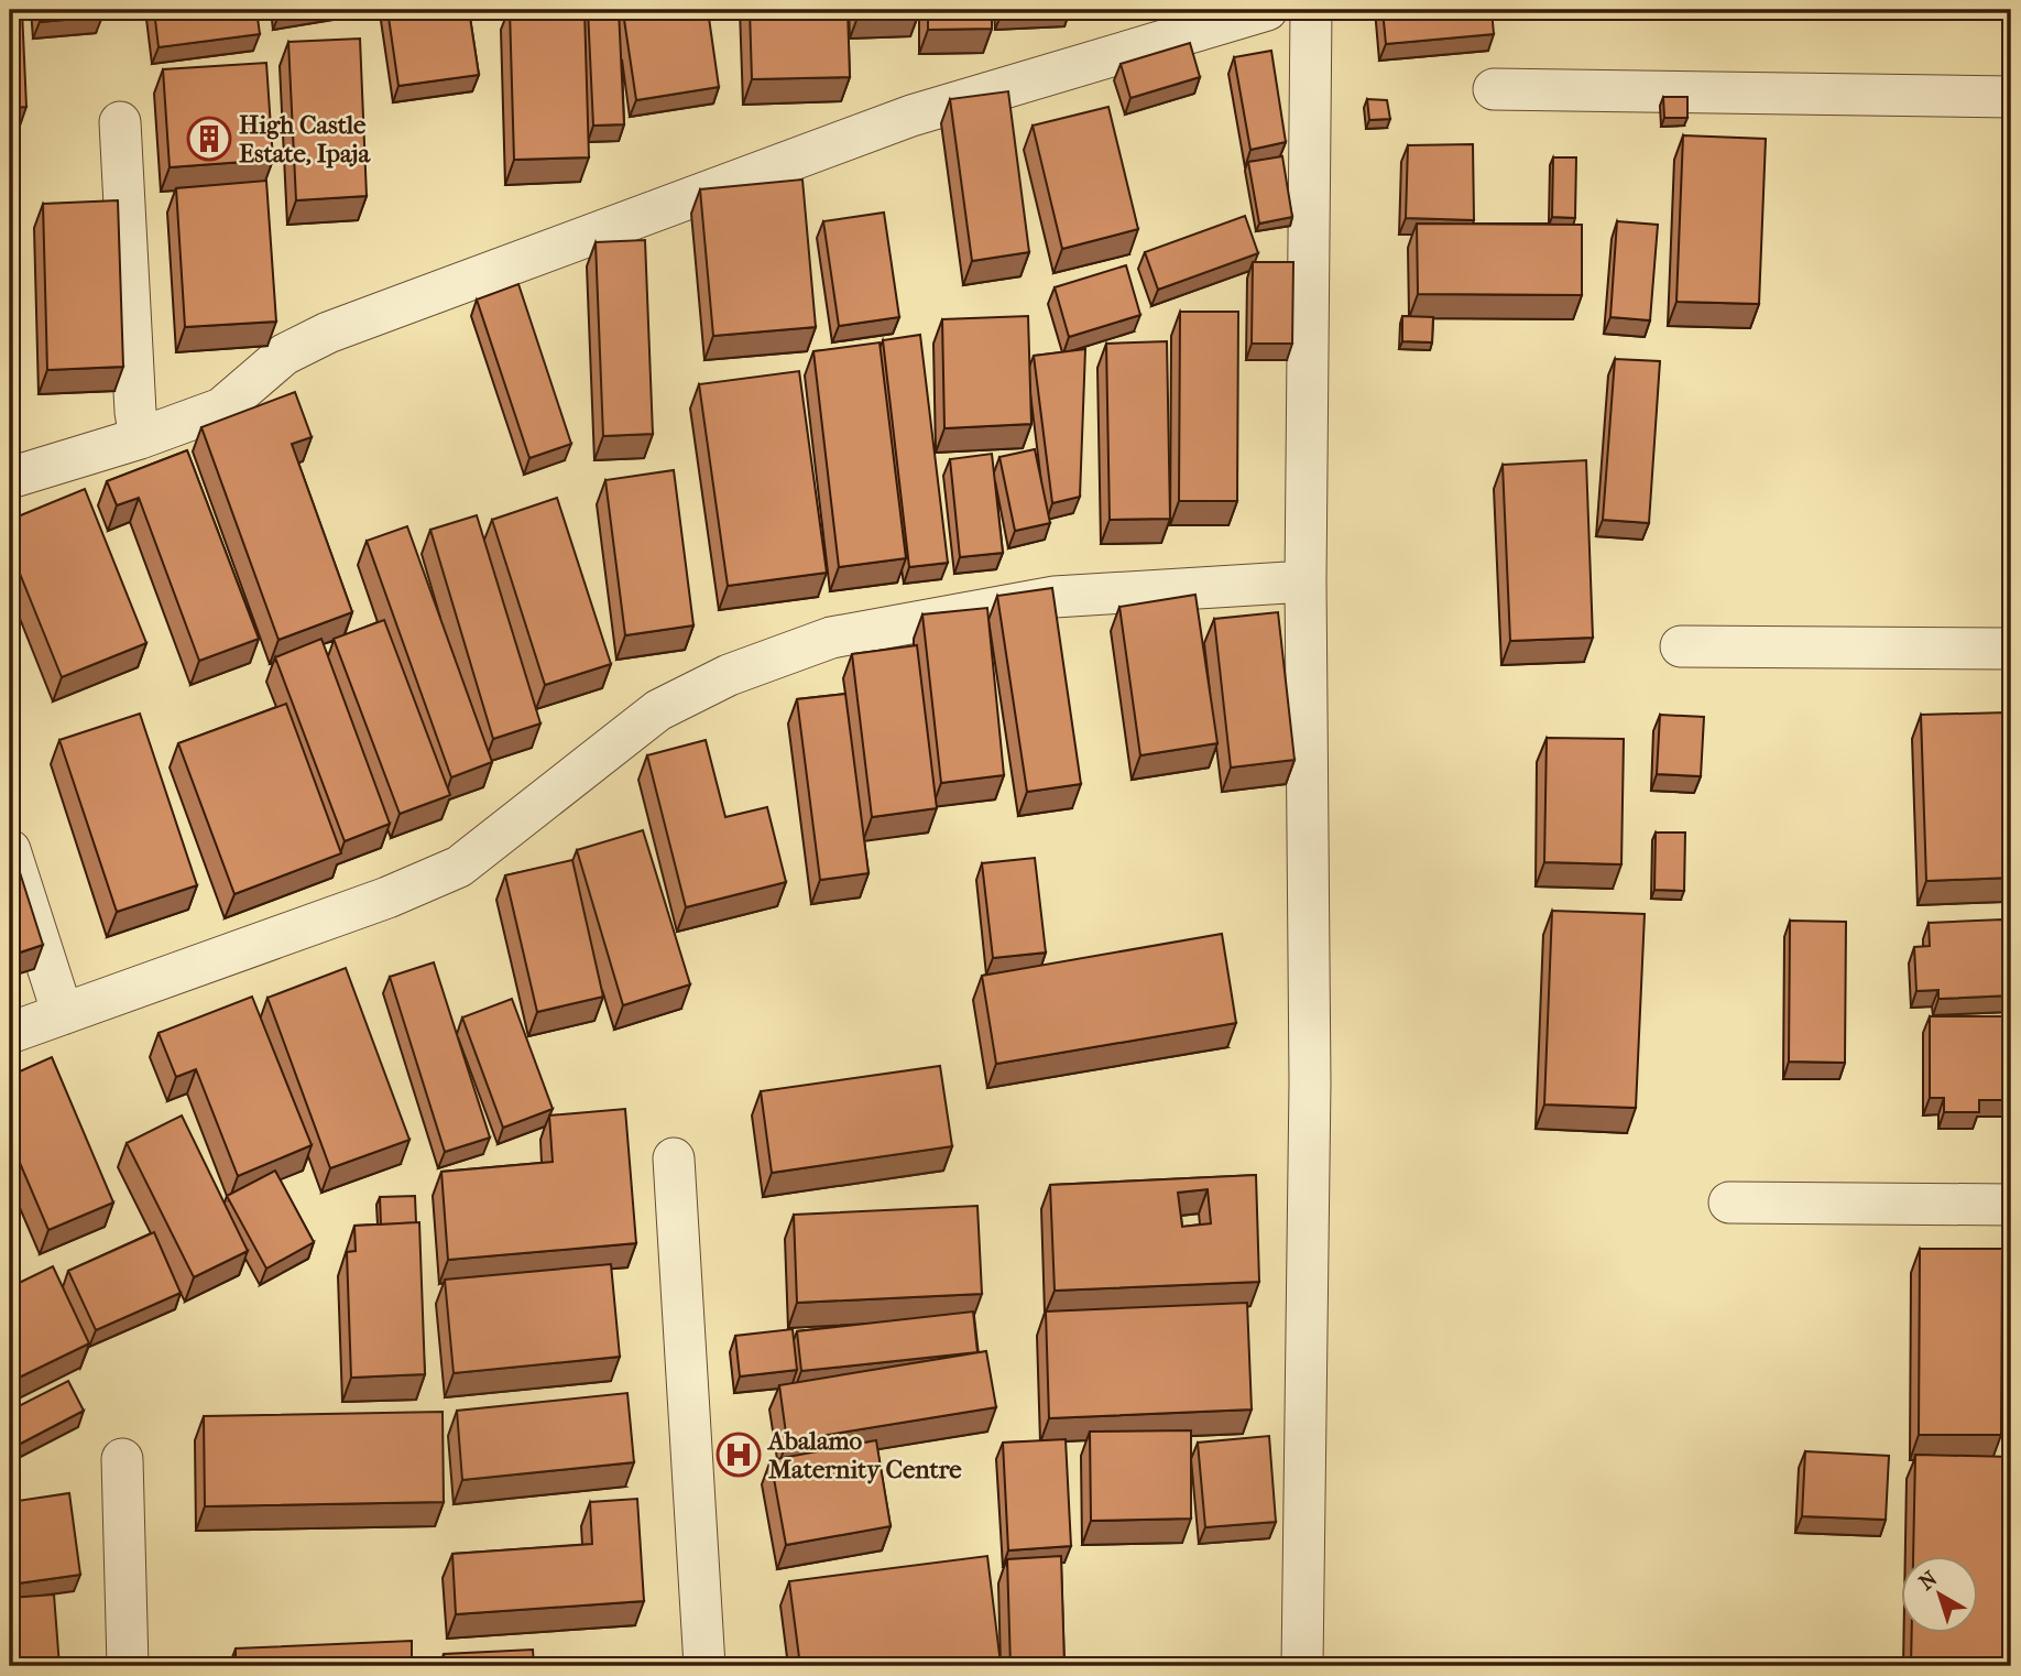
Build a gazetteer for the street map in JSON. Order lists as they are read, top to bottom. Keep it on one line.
{"places":{"building":["High Castle Estate, Ipaja"],"hospital":["Abalamo Maternity Centre"]},"north":"top left"}
